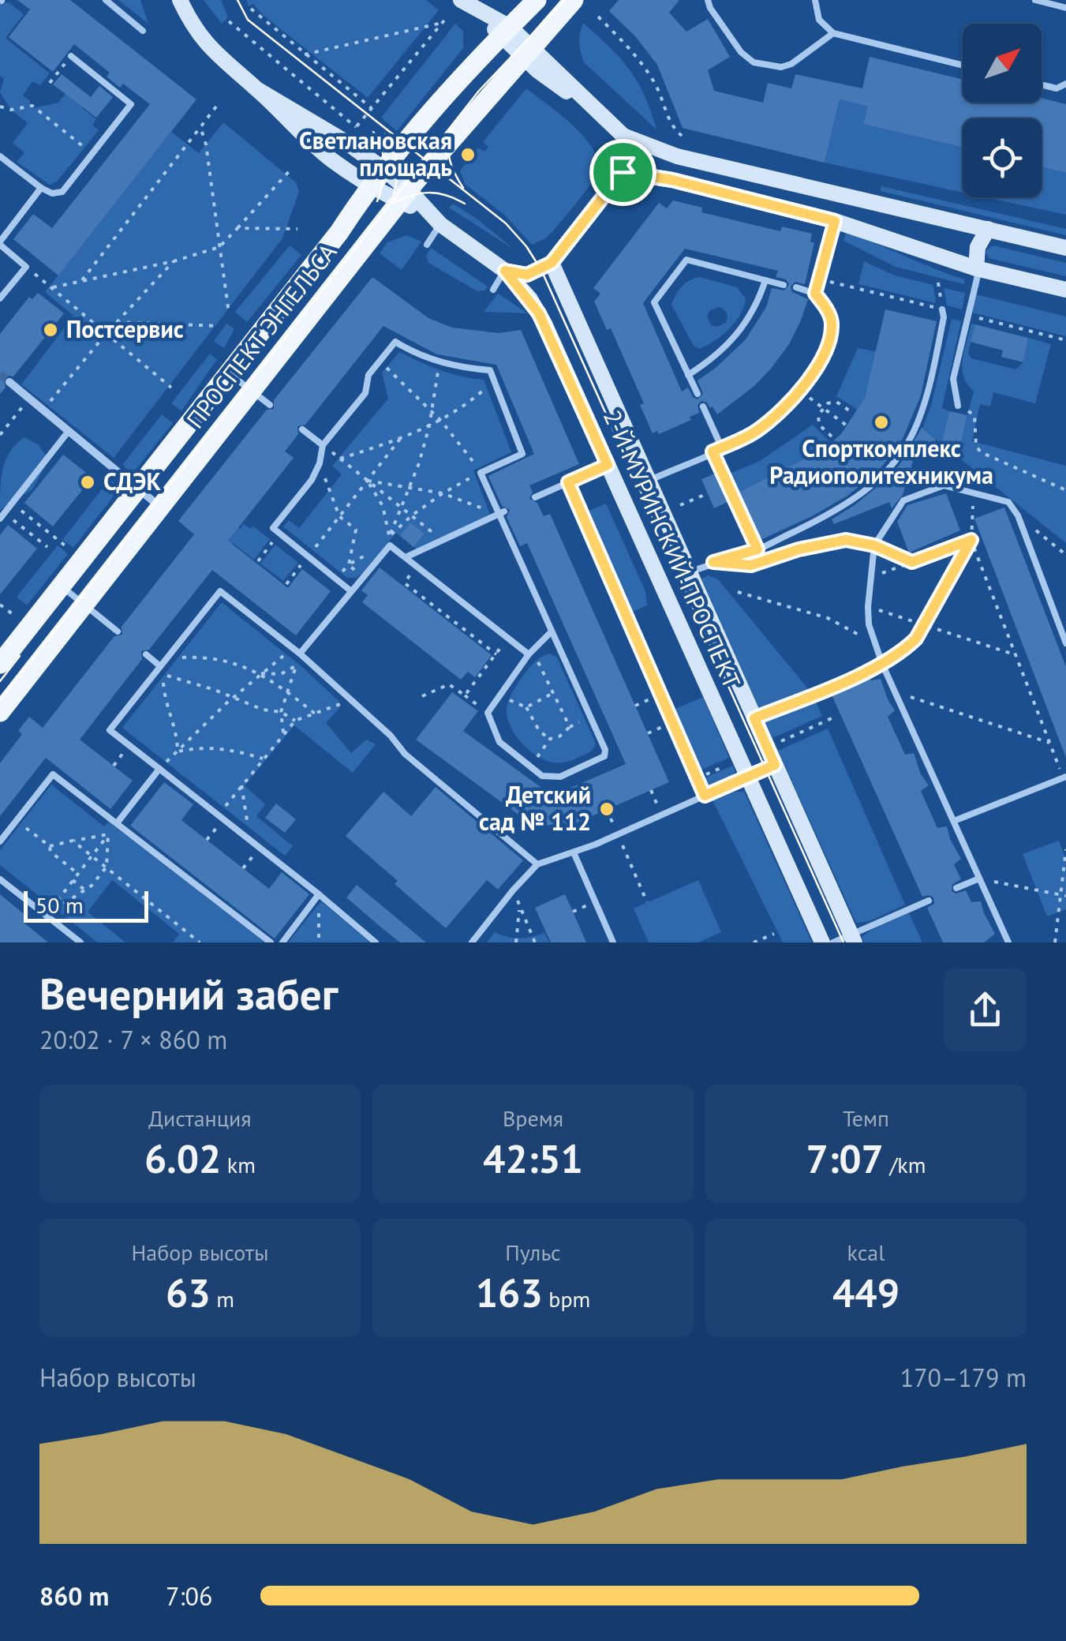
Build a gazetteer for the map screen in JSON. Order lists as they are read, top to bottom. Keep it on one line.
{"streets":{"main road":["ПРОСПЕКТ ЭНГЕЛЬСА","2-Й МУРИНСКИЙ ПРОСПЕКТ"]},"places":["Светлановская площадь","Постсервис","Спорткомплекс Радиополитехникума","СДЭК","Детский сад № 112"],"scale_bar":"50 m","north":"top right","page":{"scale":"50 m","heading":["Вечерний забег","20:02 · 7 × 860 m"],"stats":[["Дистанция","6.02 km"],["Время","42:51"],["Темп","7:07 /km"],["Набор высоты","63 m"],["Пульс","163 bpm"],["kcal","449"]],"chart":["Набор высоты","170–179 m"],"list":[{"name":"860 m","note":"7:06"}]}}
